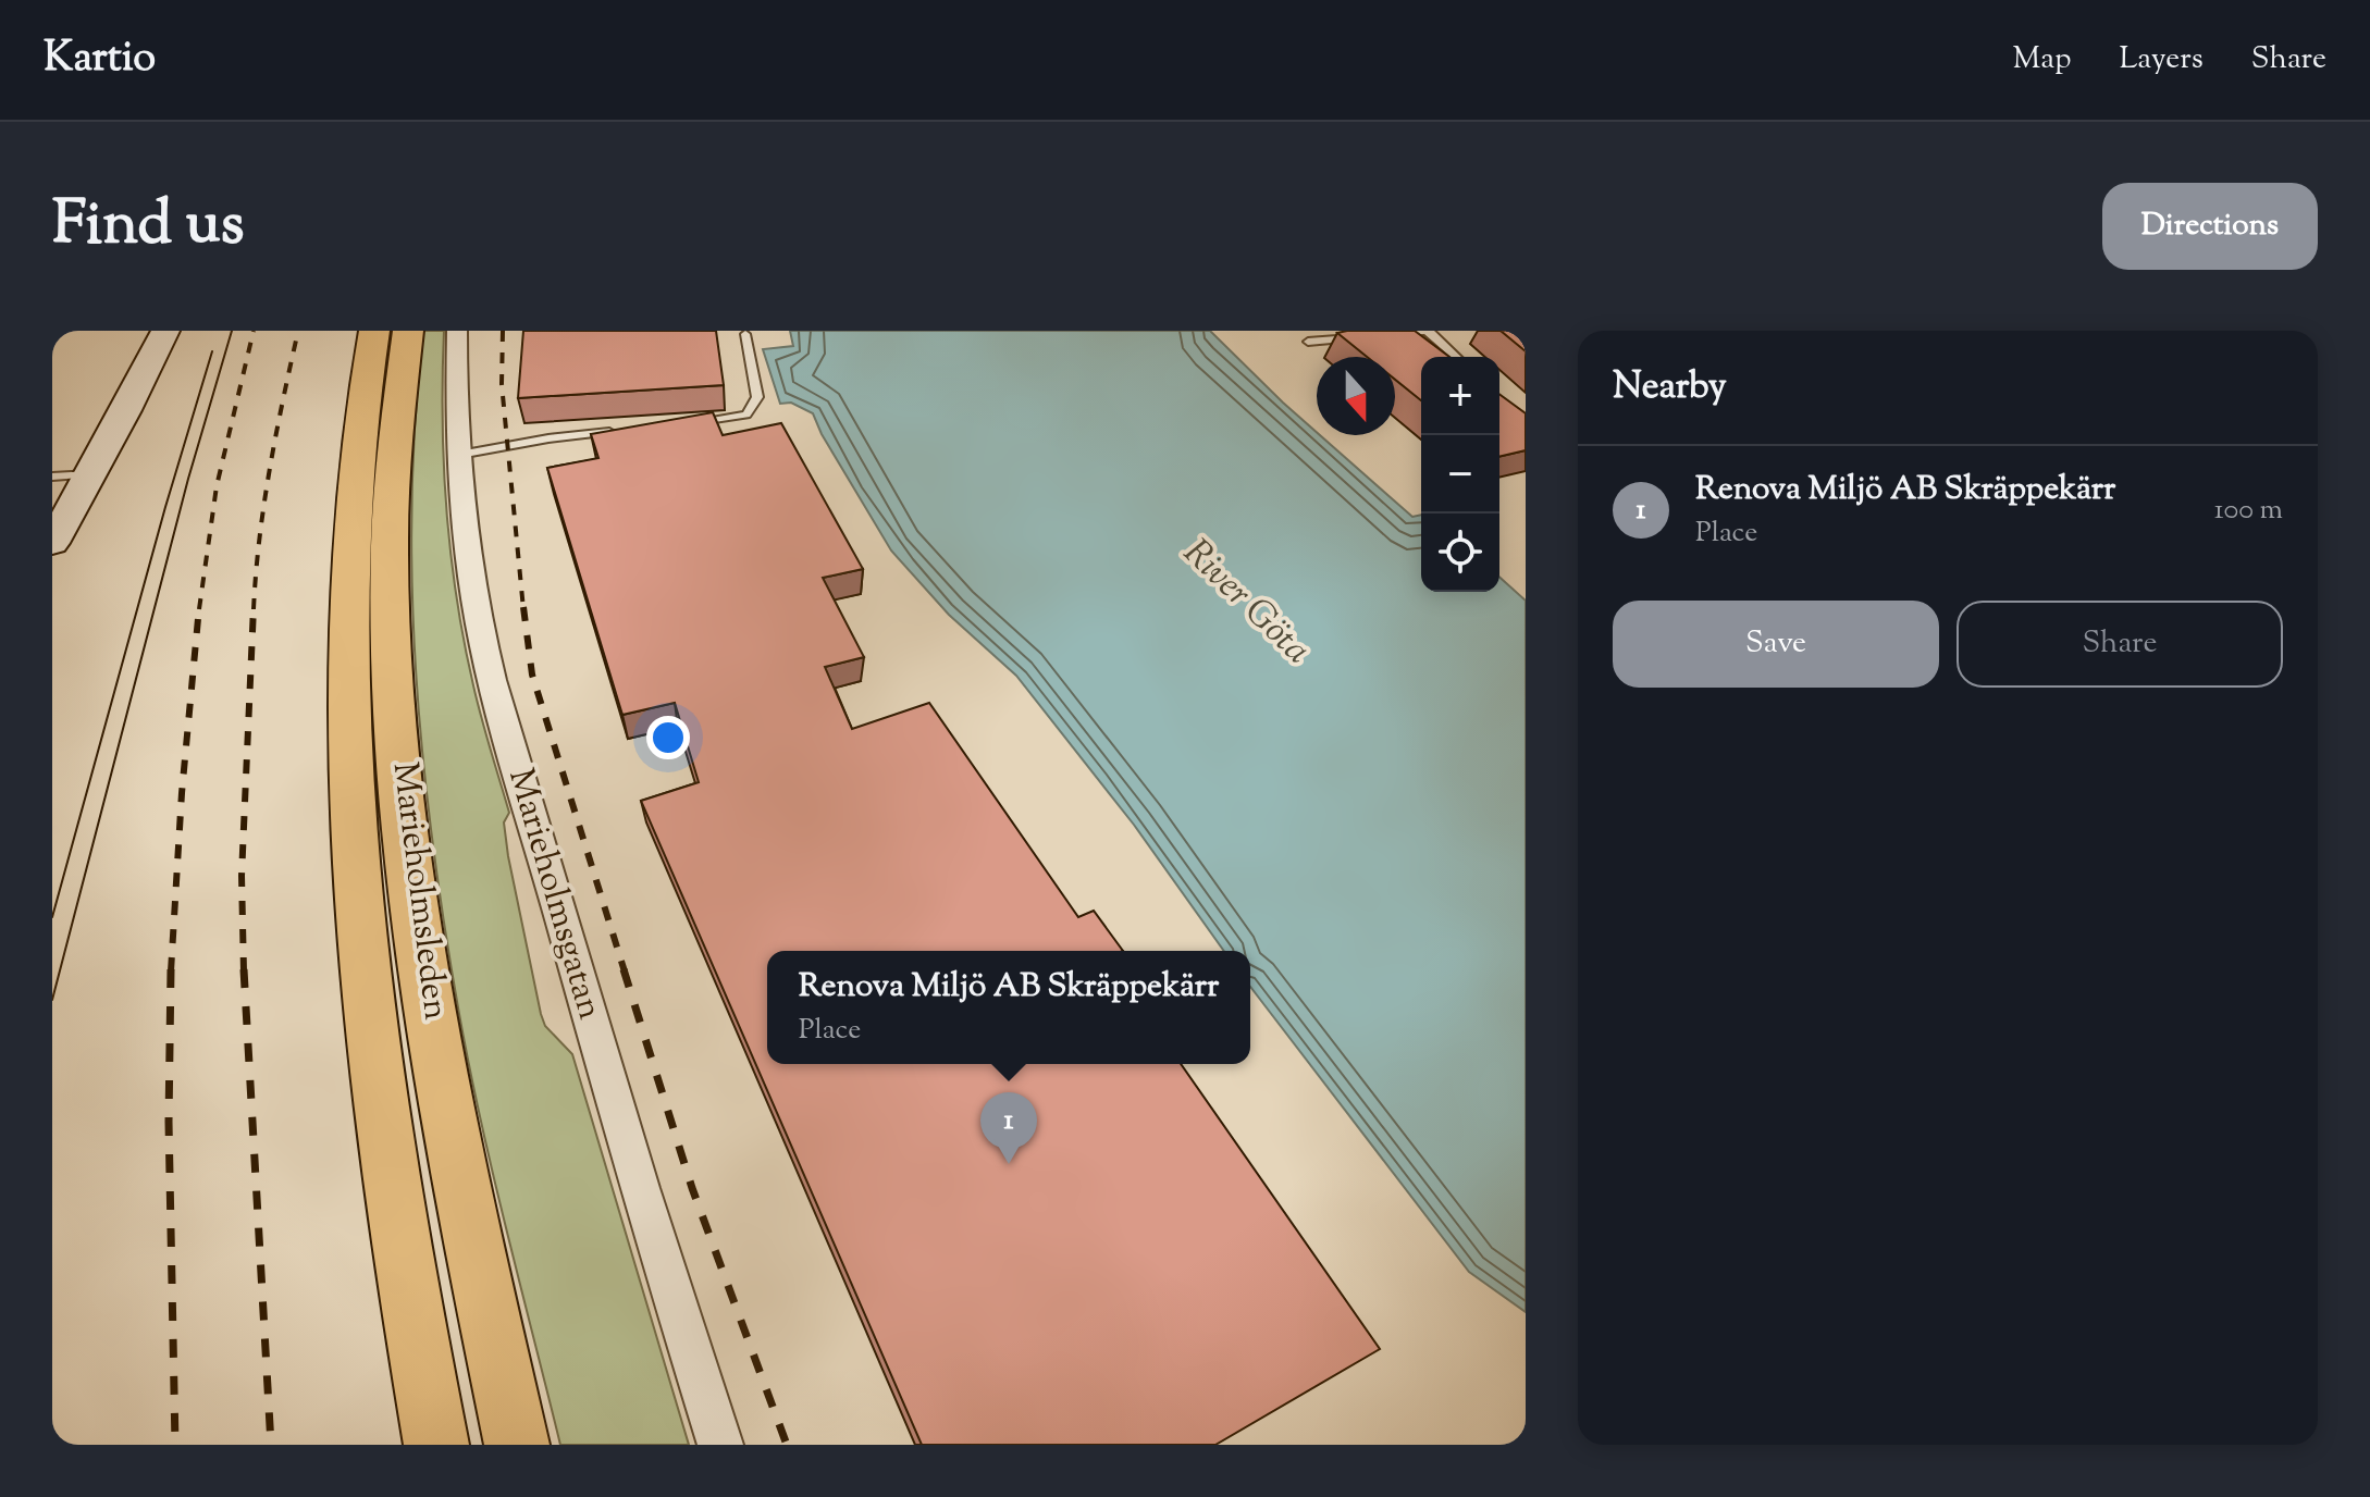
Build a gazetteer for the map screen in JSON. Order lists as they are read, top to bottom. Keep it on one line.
{"streets":{"highway":["Marieholmsleden"],"street":["Marieholmsgatan"]},"water":["River Göta"],"north":"bottom","page":{"header":"Kartio","nav":["Map","Layers","Share"],"title":"Find us","buttons":["Directions",["Save","Share"]],"heading":"Nearby","map_buttons":["+","−"],"list":[{"mark":"1","name":"Renova Miljö AB Skräppekärr","note":"Place","value":"100 m"}],"popup":["Renova Miljö AB Skräppekärr","Place"],"pins":"1"}}
